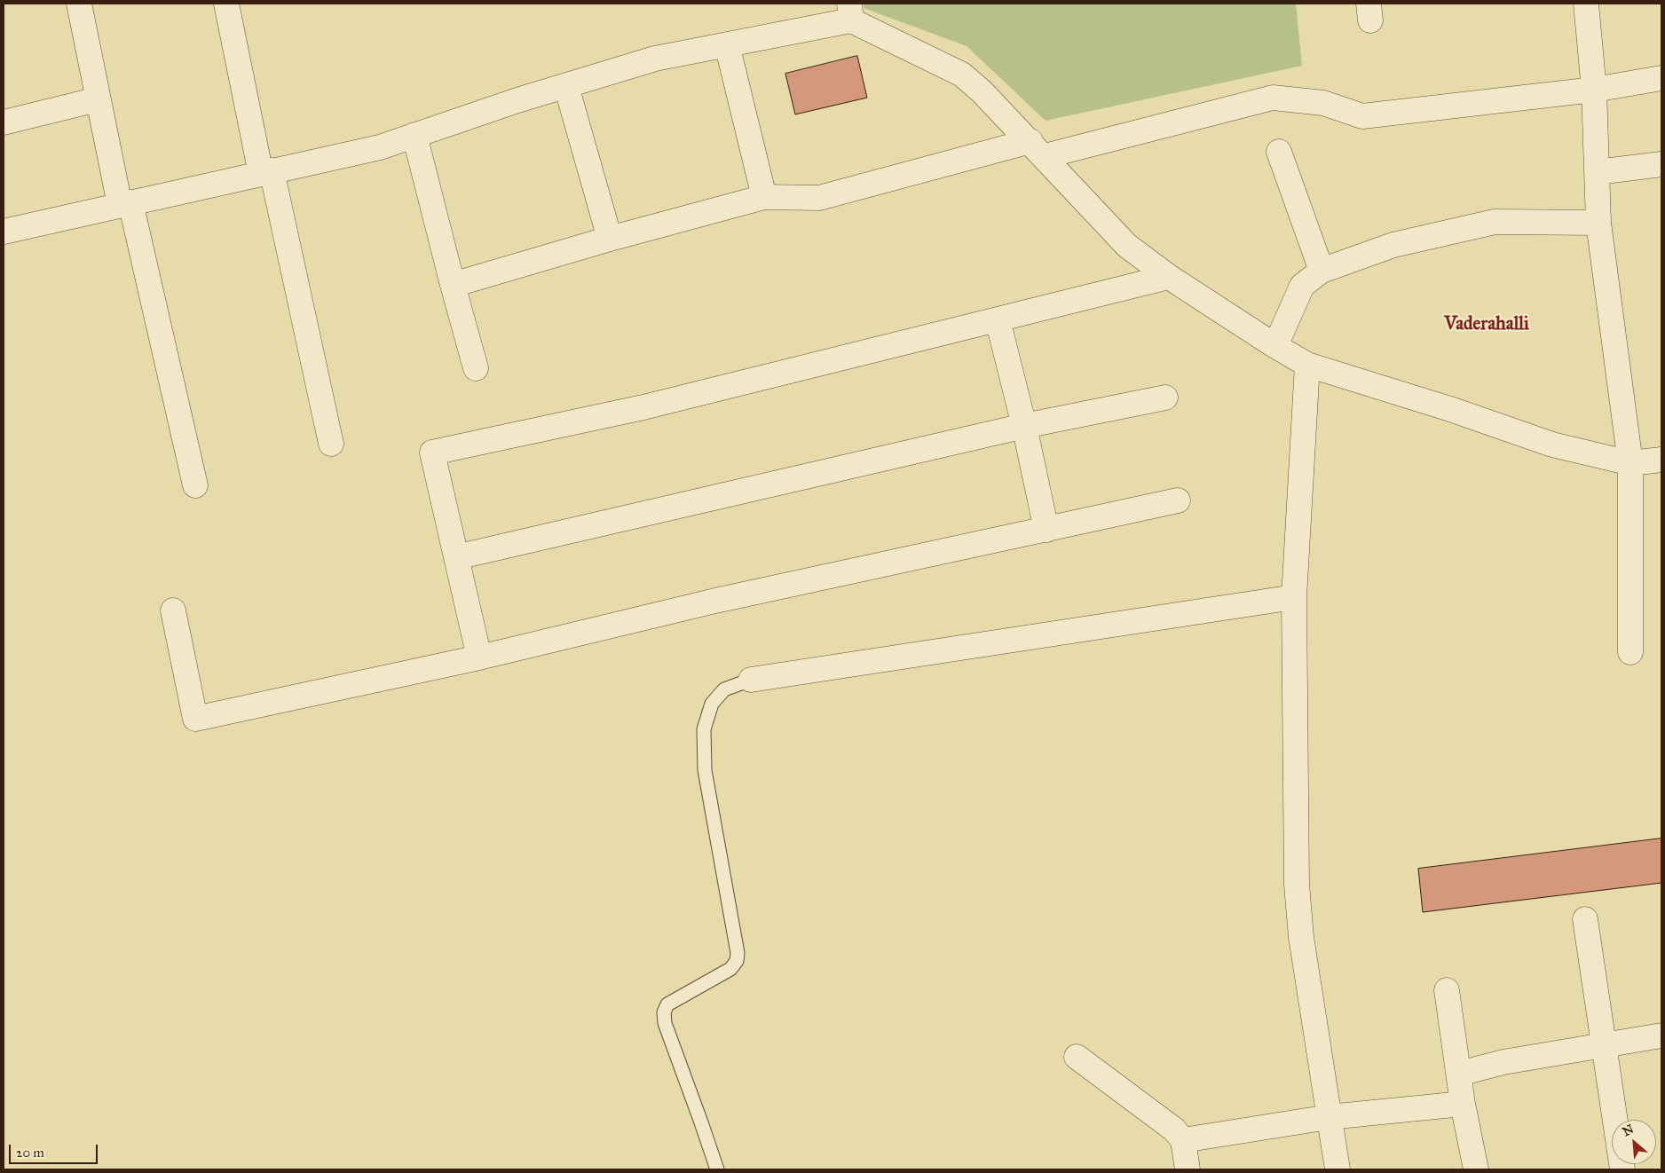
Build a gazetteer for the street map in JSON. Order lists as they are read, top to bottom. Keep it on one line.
{"districts":["Vaderahalli"],"scale_bar":"20 m","north":"top left"}
